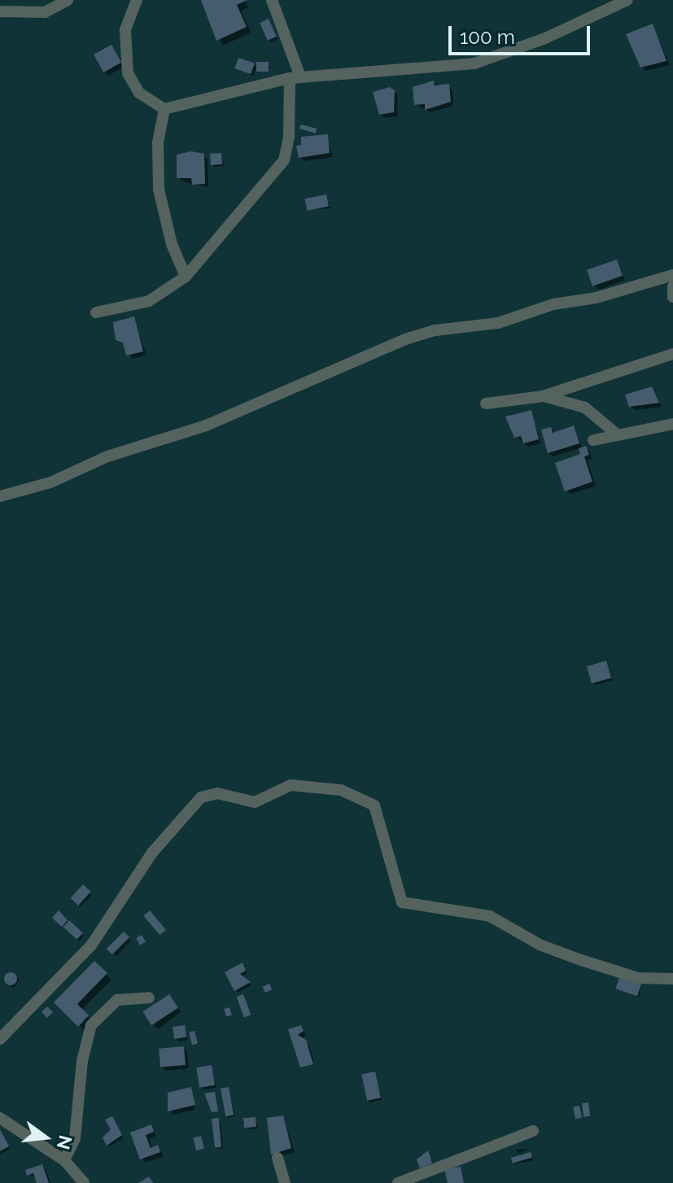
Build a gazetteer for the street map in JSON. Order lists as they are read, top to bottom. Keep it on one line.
{"scale_bar":"100 m","north":"right"}
